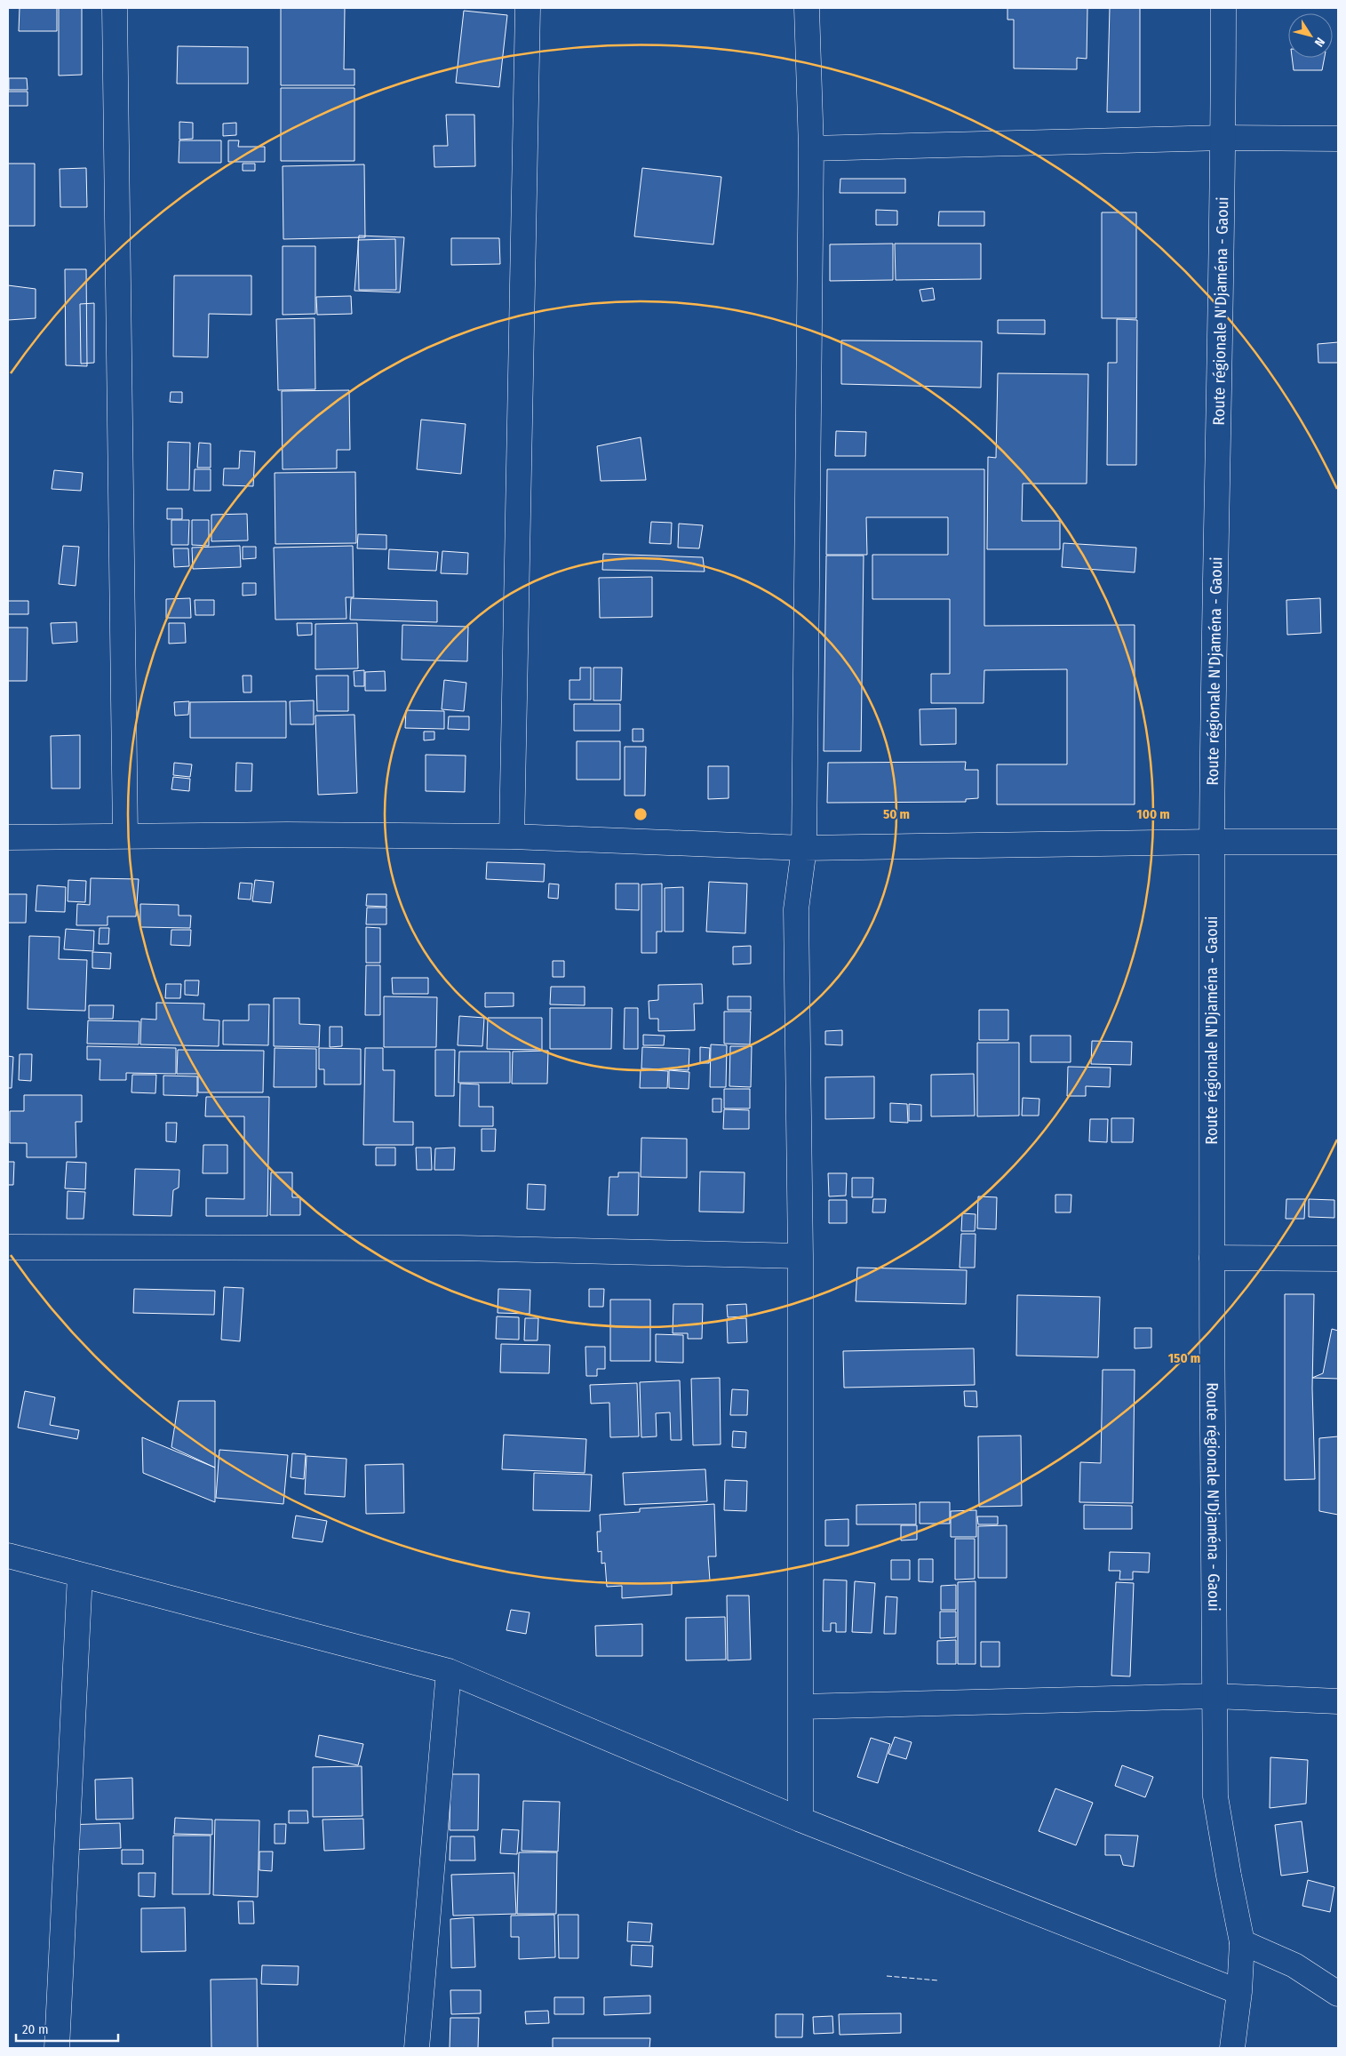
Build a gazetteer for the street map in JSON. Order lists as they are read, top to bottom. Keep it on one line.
{"streets":{"street":["Route régionale N'Djaména - Gaoui"]},"scale_bar":"20 m","north":"bottom right","rings":["50 m","100 m","150 m"]}
